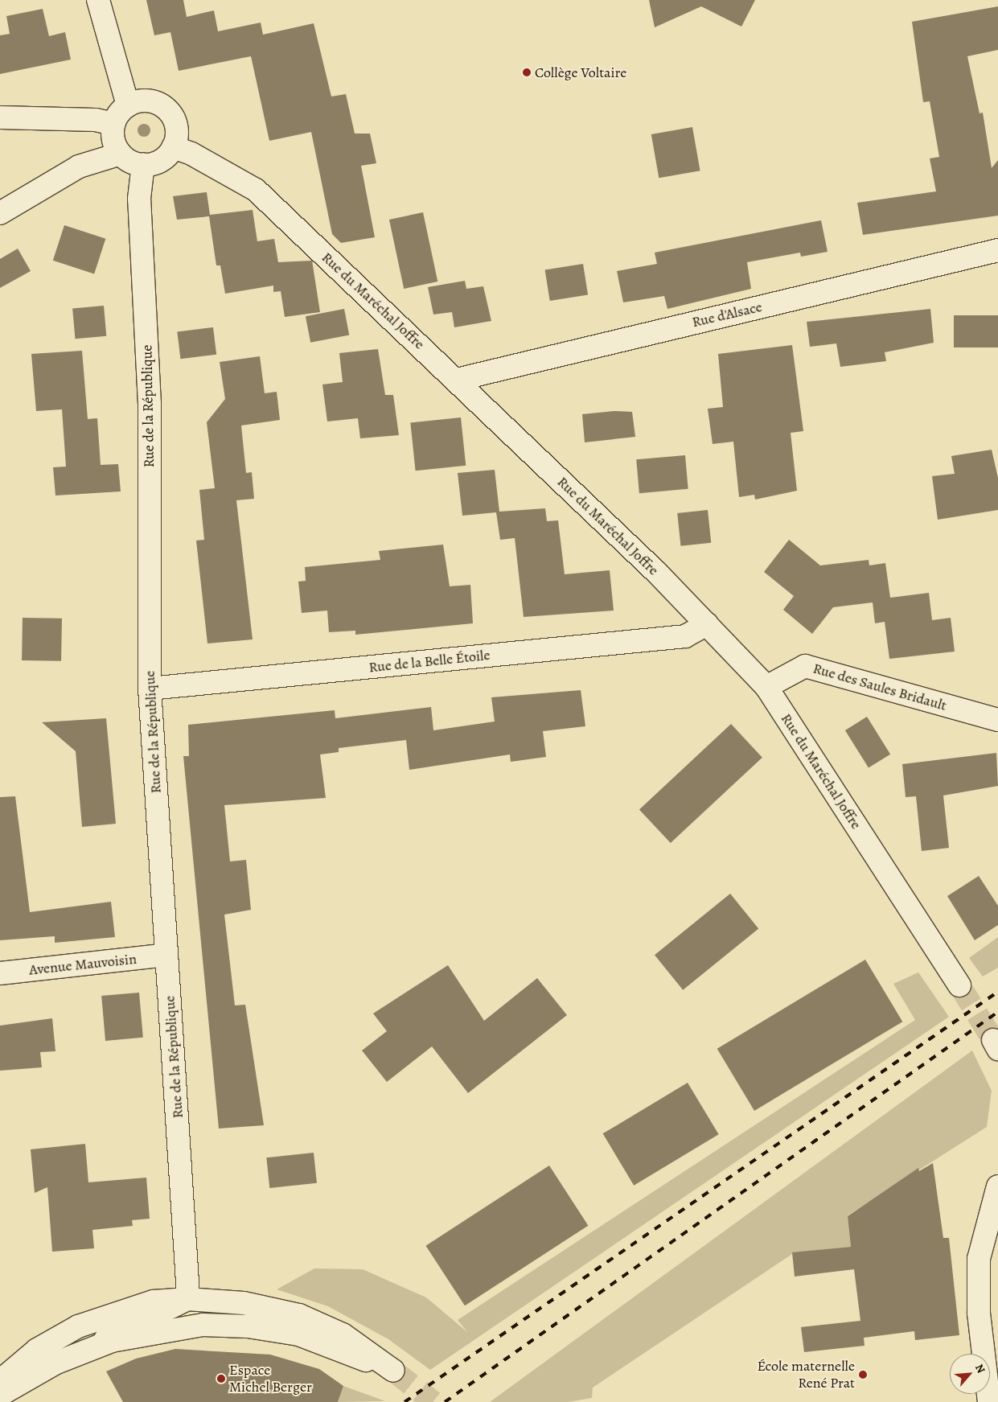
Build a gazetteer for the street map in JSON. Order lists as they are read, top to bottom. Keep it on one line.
{"streets":{"street":["Rue du Maréchal Joffre","Rue d'Alsace","Rue de la République","Rue de la Belle Étoile","Rue des Saules Bridault","Avenue Mauvoisin"]},"crossings":[["Rue du Maréchal Joffre","Rue d'Alsace"],["Rue du Maréchal Joffre","Rue de la République"],["Rue du Maréchal Joffre","Rue de la Belle Étoile"],["Rue du Maréchal Joffre","Rue des Saules Bridault"],["Rue de la République","Rue de la Belle Étoile"],["Rue de la République","Avenue Mauvoisin"]],"places":["Collège Voltaire","École maternelle René Prat","Espace Michel Berger"],"north":"top right"}
